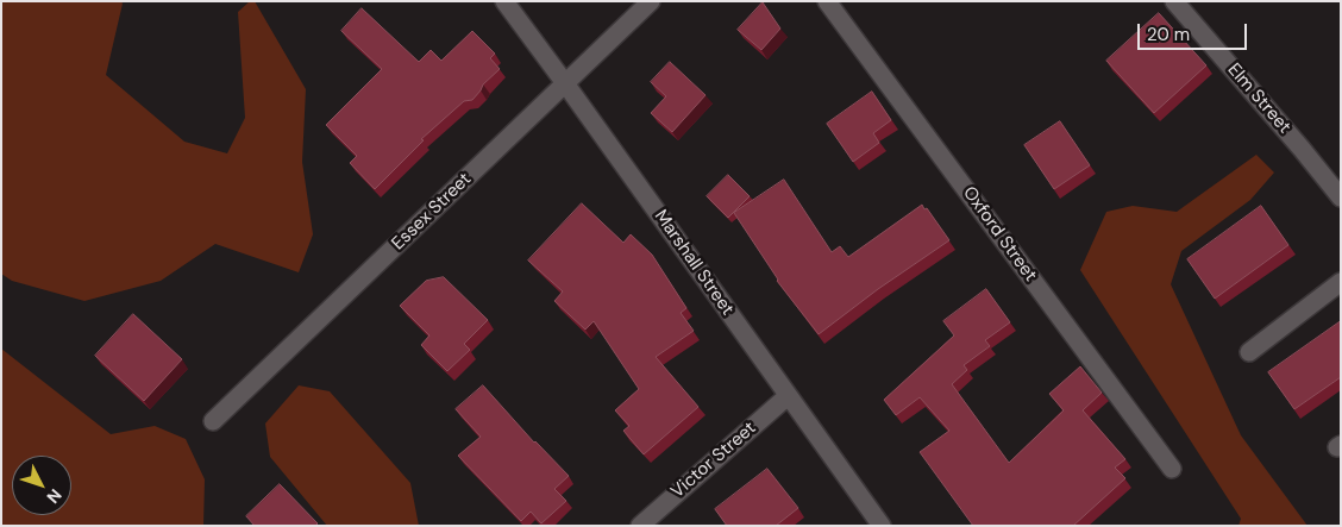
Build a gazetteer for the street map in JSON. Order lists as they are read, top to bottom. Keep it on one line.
{"streets":{"street":["Elm Street","Essex Street","Oxford Street","Marshall Street","Victor Street"]},"crossings":[["Essex Street","Marshall Street"],["Marshall Street","Victor Street"]],"scale_bar":"20 m","north":"bottom right"}
